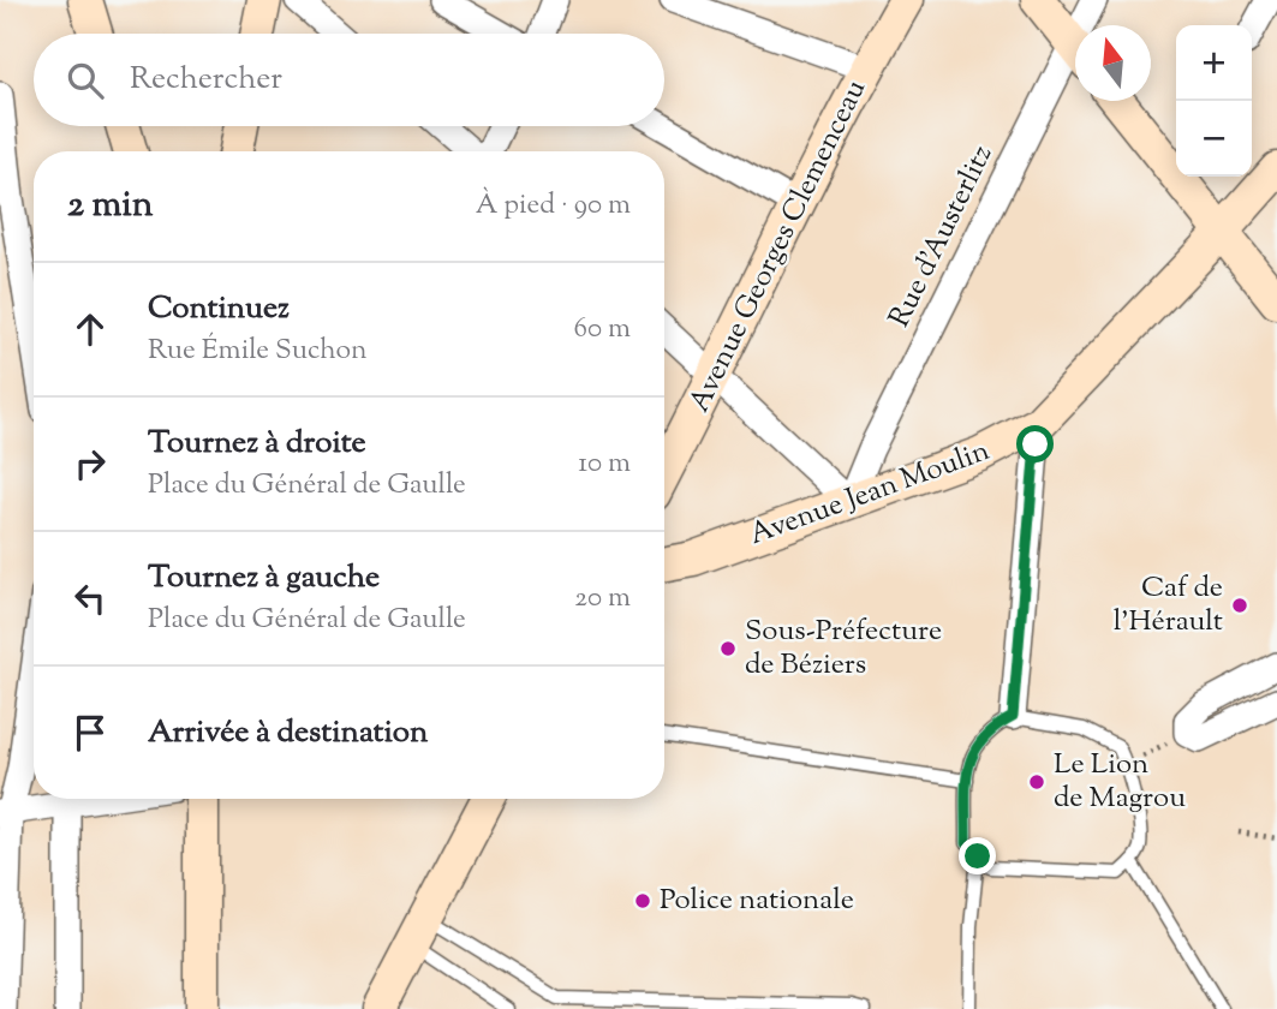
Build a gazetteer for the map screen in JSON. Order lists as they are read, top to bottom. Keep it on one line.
{"streets":{"main road":["Avenue Georges Clemenceau","Avenue Jean Moulin"],"street":["Rue d'Austerlitz"]},"crossings":[["Rue d'Austerlitz","Avenue Jean Moulin"]],"places":["Caf de l'Hérault","Sous-Préfecture de Béziers","Le Lion de Magrou","Police nationale"],"north":"top","page":{"map_buttons":["+","−"],"search":"Rechercher","heading":["2 min","À pied · 90 m"],"list":[["Continuez","Rue Émile Suchon","60 m"],["Tournez à droite","Place du Général de Gaulle","10 m"],["Tournez à gauche","Place du Général de Gaulle","20 m"],"Arrivée à destination"]}}
